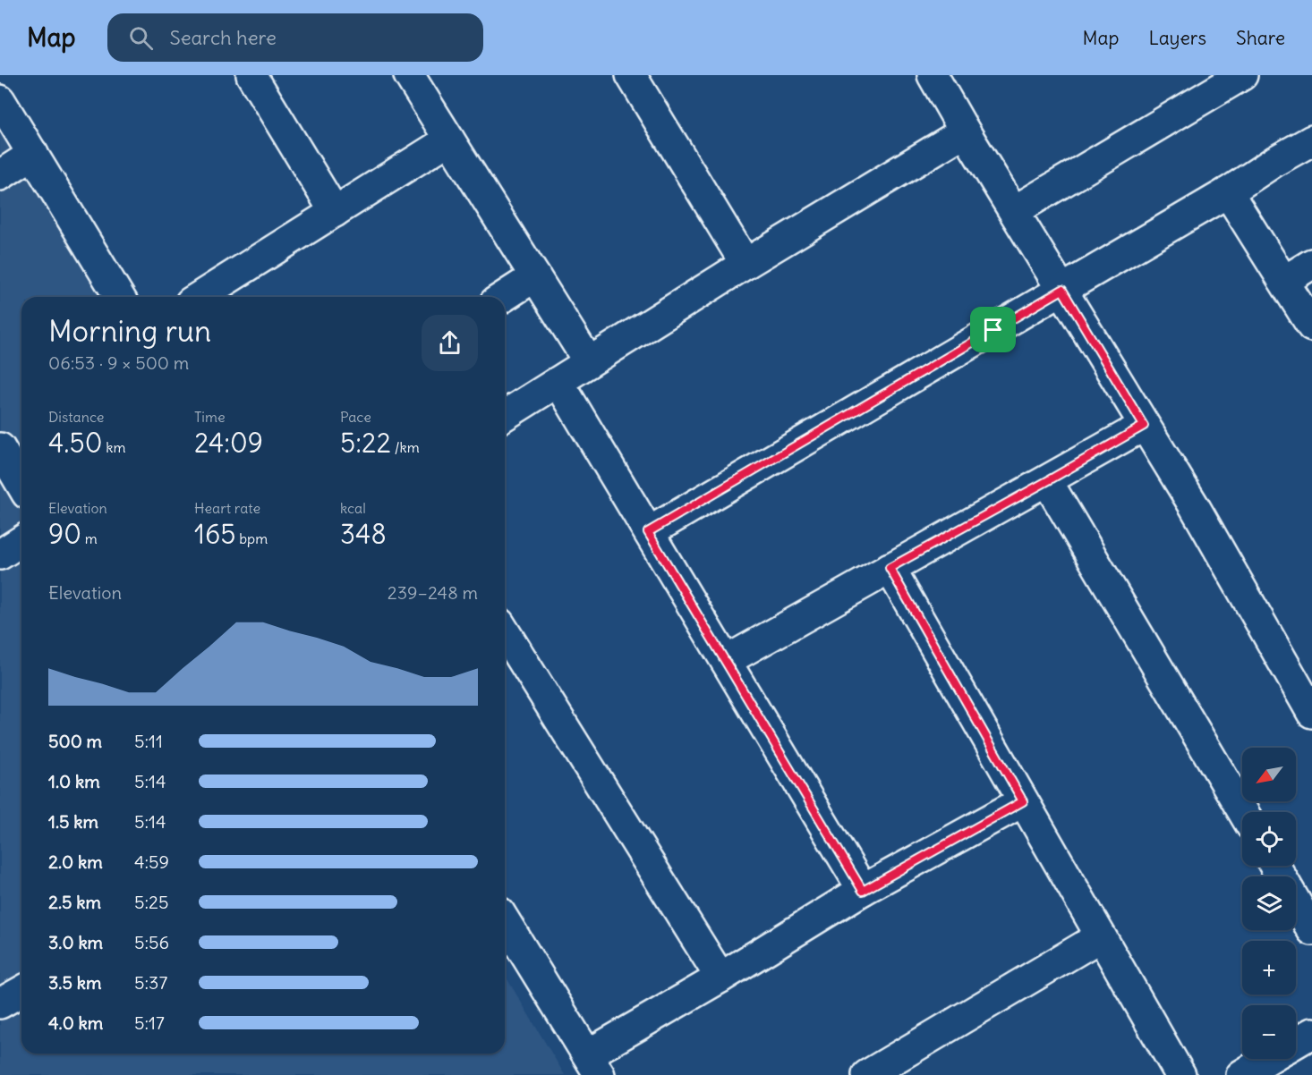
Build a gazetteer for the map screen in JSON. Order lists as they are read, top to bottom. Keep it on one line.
{"north":"bottom left","page":{"header":"Map","search":"Search here","nav":["Map","Layers","Share"],"heading":["Morning run","06:53 · 9 × 500 m"],"stats":[["Distance","4.50 km"],["Time","24:09"],["Pace","5:22 /km"],["Elevation","90 m"],["Heart rate","165 bpm"],["kcal","348"]],"chart":["Elevation","239–248 m"],"list":[{"name":"500 m","note":"5:11"},{"name":"1.0 km","note":"5:14"},{"name":"1.5 km","note":"5:14"},{"name":"2.0 km","note":"4:59"},{"name":"2.5 km","note":"5:25"},{"name":"3.0 km","note":"5:56"},{"name":"3.5 km","note":"5:37"},{"name":"4.0 km","note":"5:17"}],"map_buttons":["+","−"]}}
